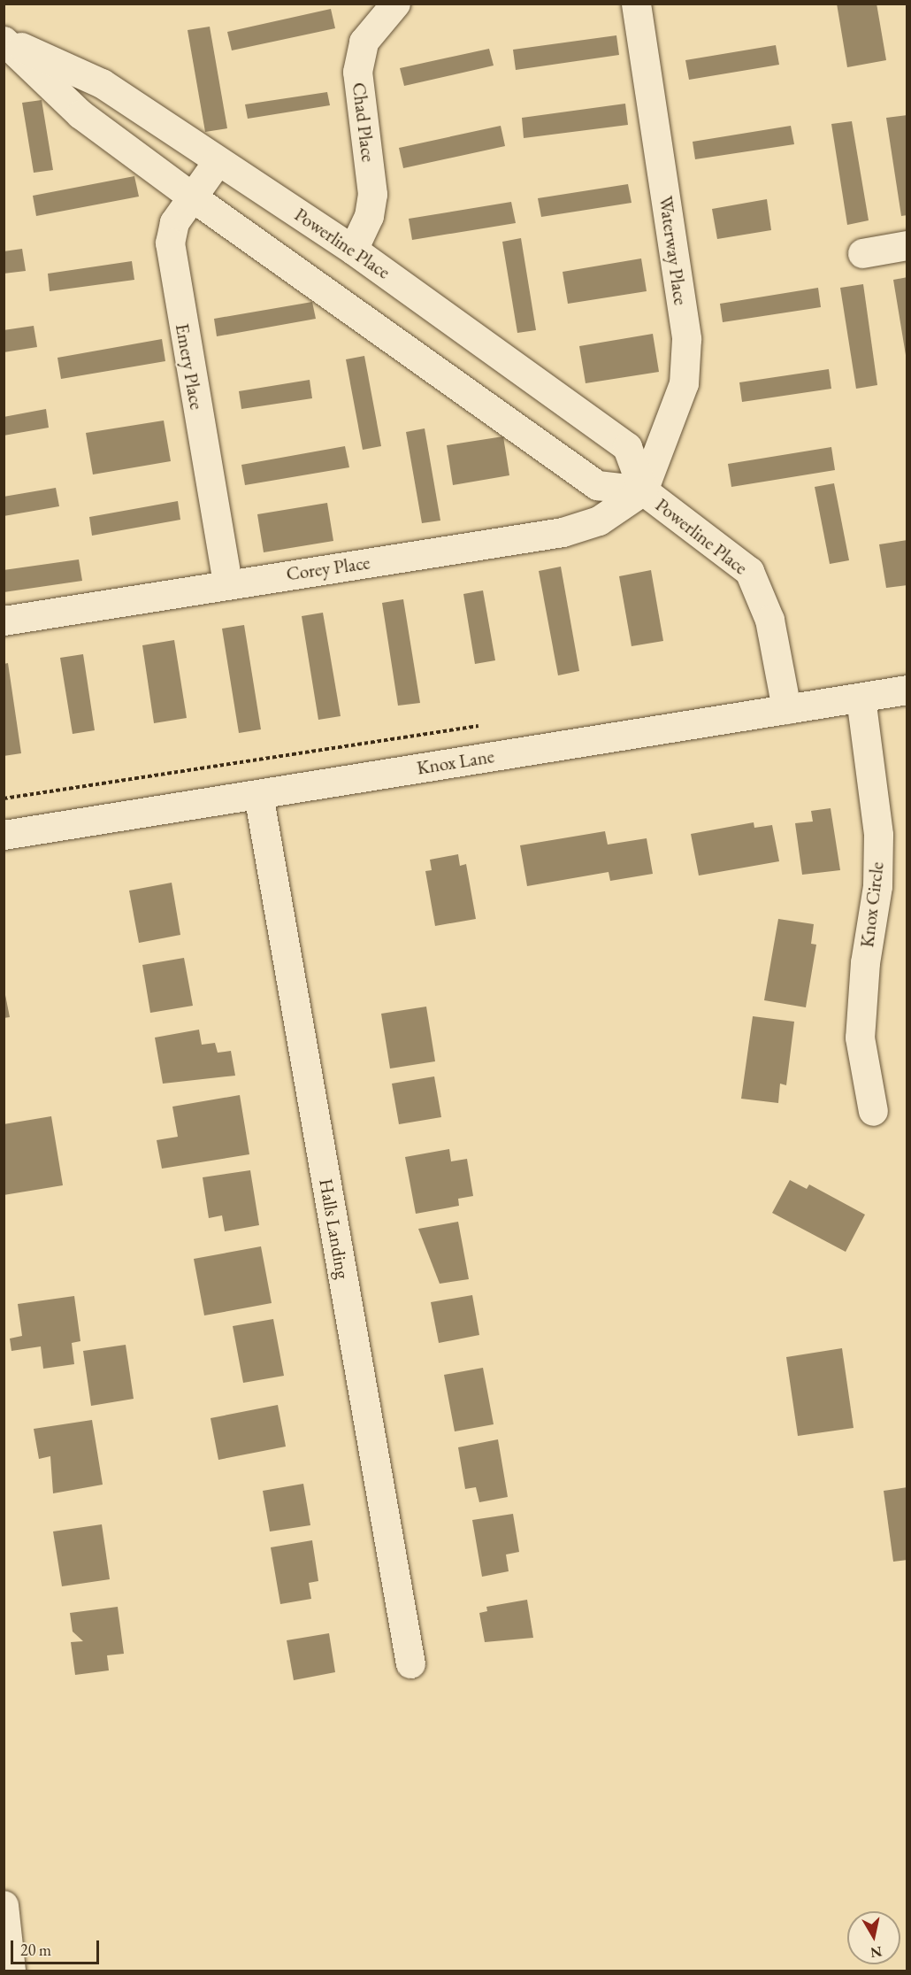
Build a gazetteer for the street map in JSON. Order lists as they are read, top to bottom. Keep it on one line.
{"streets":{"street":["Chad Place","Powerline Place","Waterway Place","Emery Place","Corey Place","Knox Lane","Knox Circle","Halls Landing"]},"crossings":[["Chad Place","Powerline Place"],["Powerline Place","Waterway Place"],["Powerline Place","Emery Place"],["Powerline Place","Corey Place"],["Powerline Place","Knox Lane"],["Waterway Place","Corey Place"],["Emery Place","Corey Place"],["Knox Lane","Knox Circle"],["Knox Lane","Halls Landing"]],"scale_bar":"20 m","north":"bottom"}
